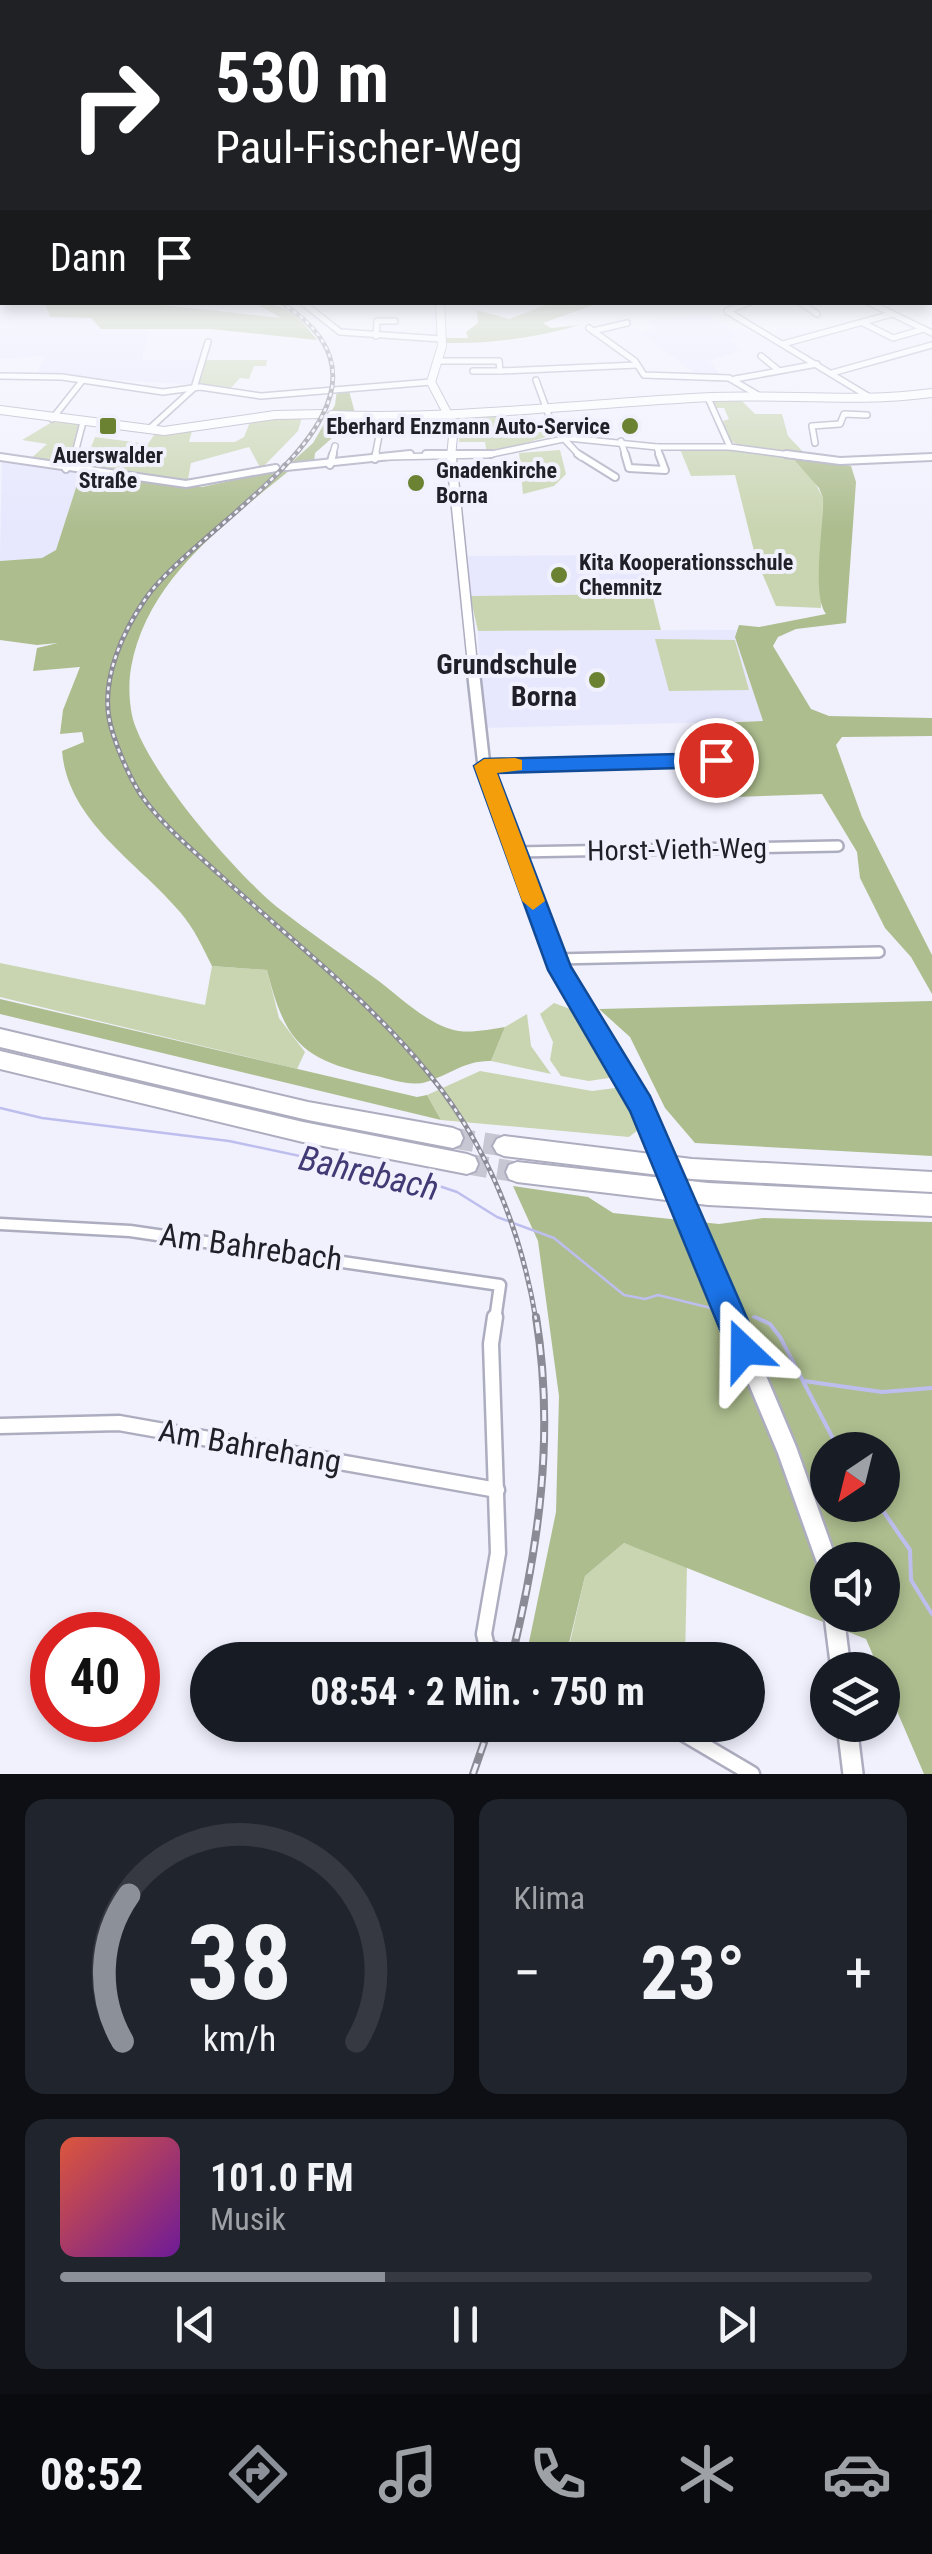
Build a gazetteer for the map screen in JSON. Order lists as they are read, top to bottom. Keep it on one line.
{"streets":{"street":["Horst-Vieth-Weg","Am Bahrebach","Am Bahrehang"]},"crossings":[["Am Bahrebach","Am Bahrehang"]],"water":["Bahrebach"],"places":{"transit":["Auerswalder Straße"],"other":["Eberhard Enzmann Auto-Service","Gnadenkirche Borna","Kita Kooperationsschule Chemnitz","Grundschule Borna"]},"north":"bottom left","page":{"turn":["530 m","Paul-Fischer-Weg"],"then":"Dann","limit":"40","trip":"08:54 · 2 Min. · 750 m","tile":"Klima","heat":["−","23°","+"],"song":["101.0 FM","Musik"],"tabs":"08:52","gauge":["38","km/h"]}}
